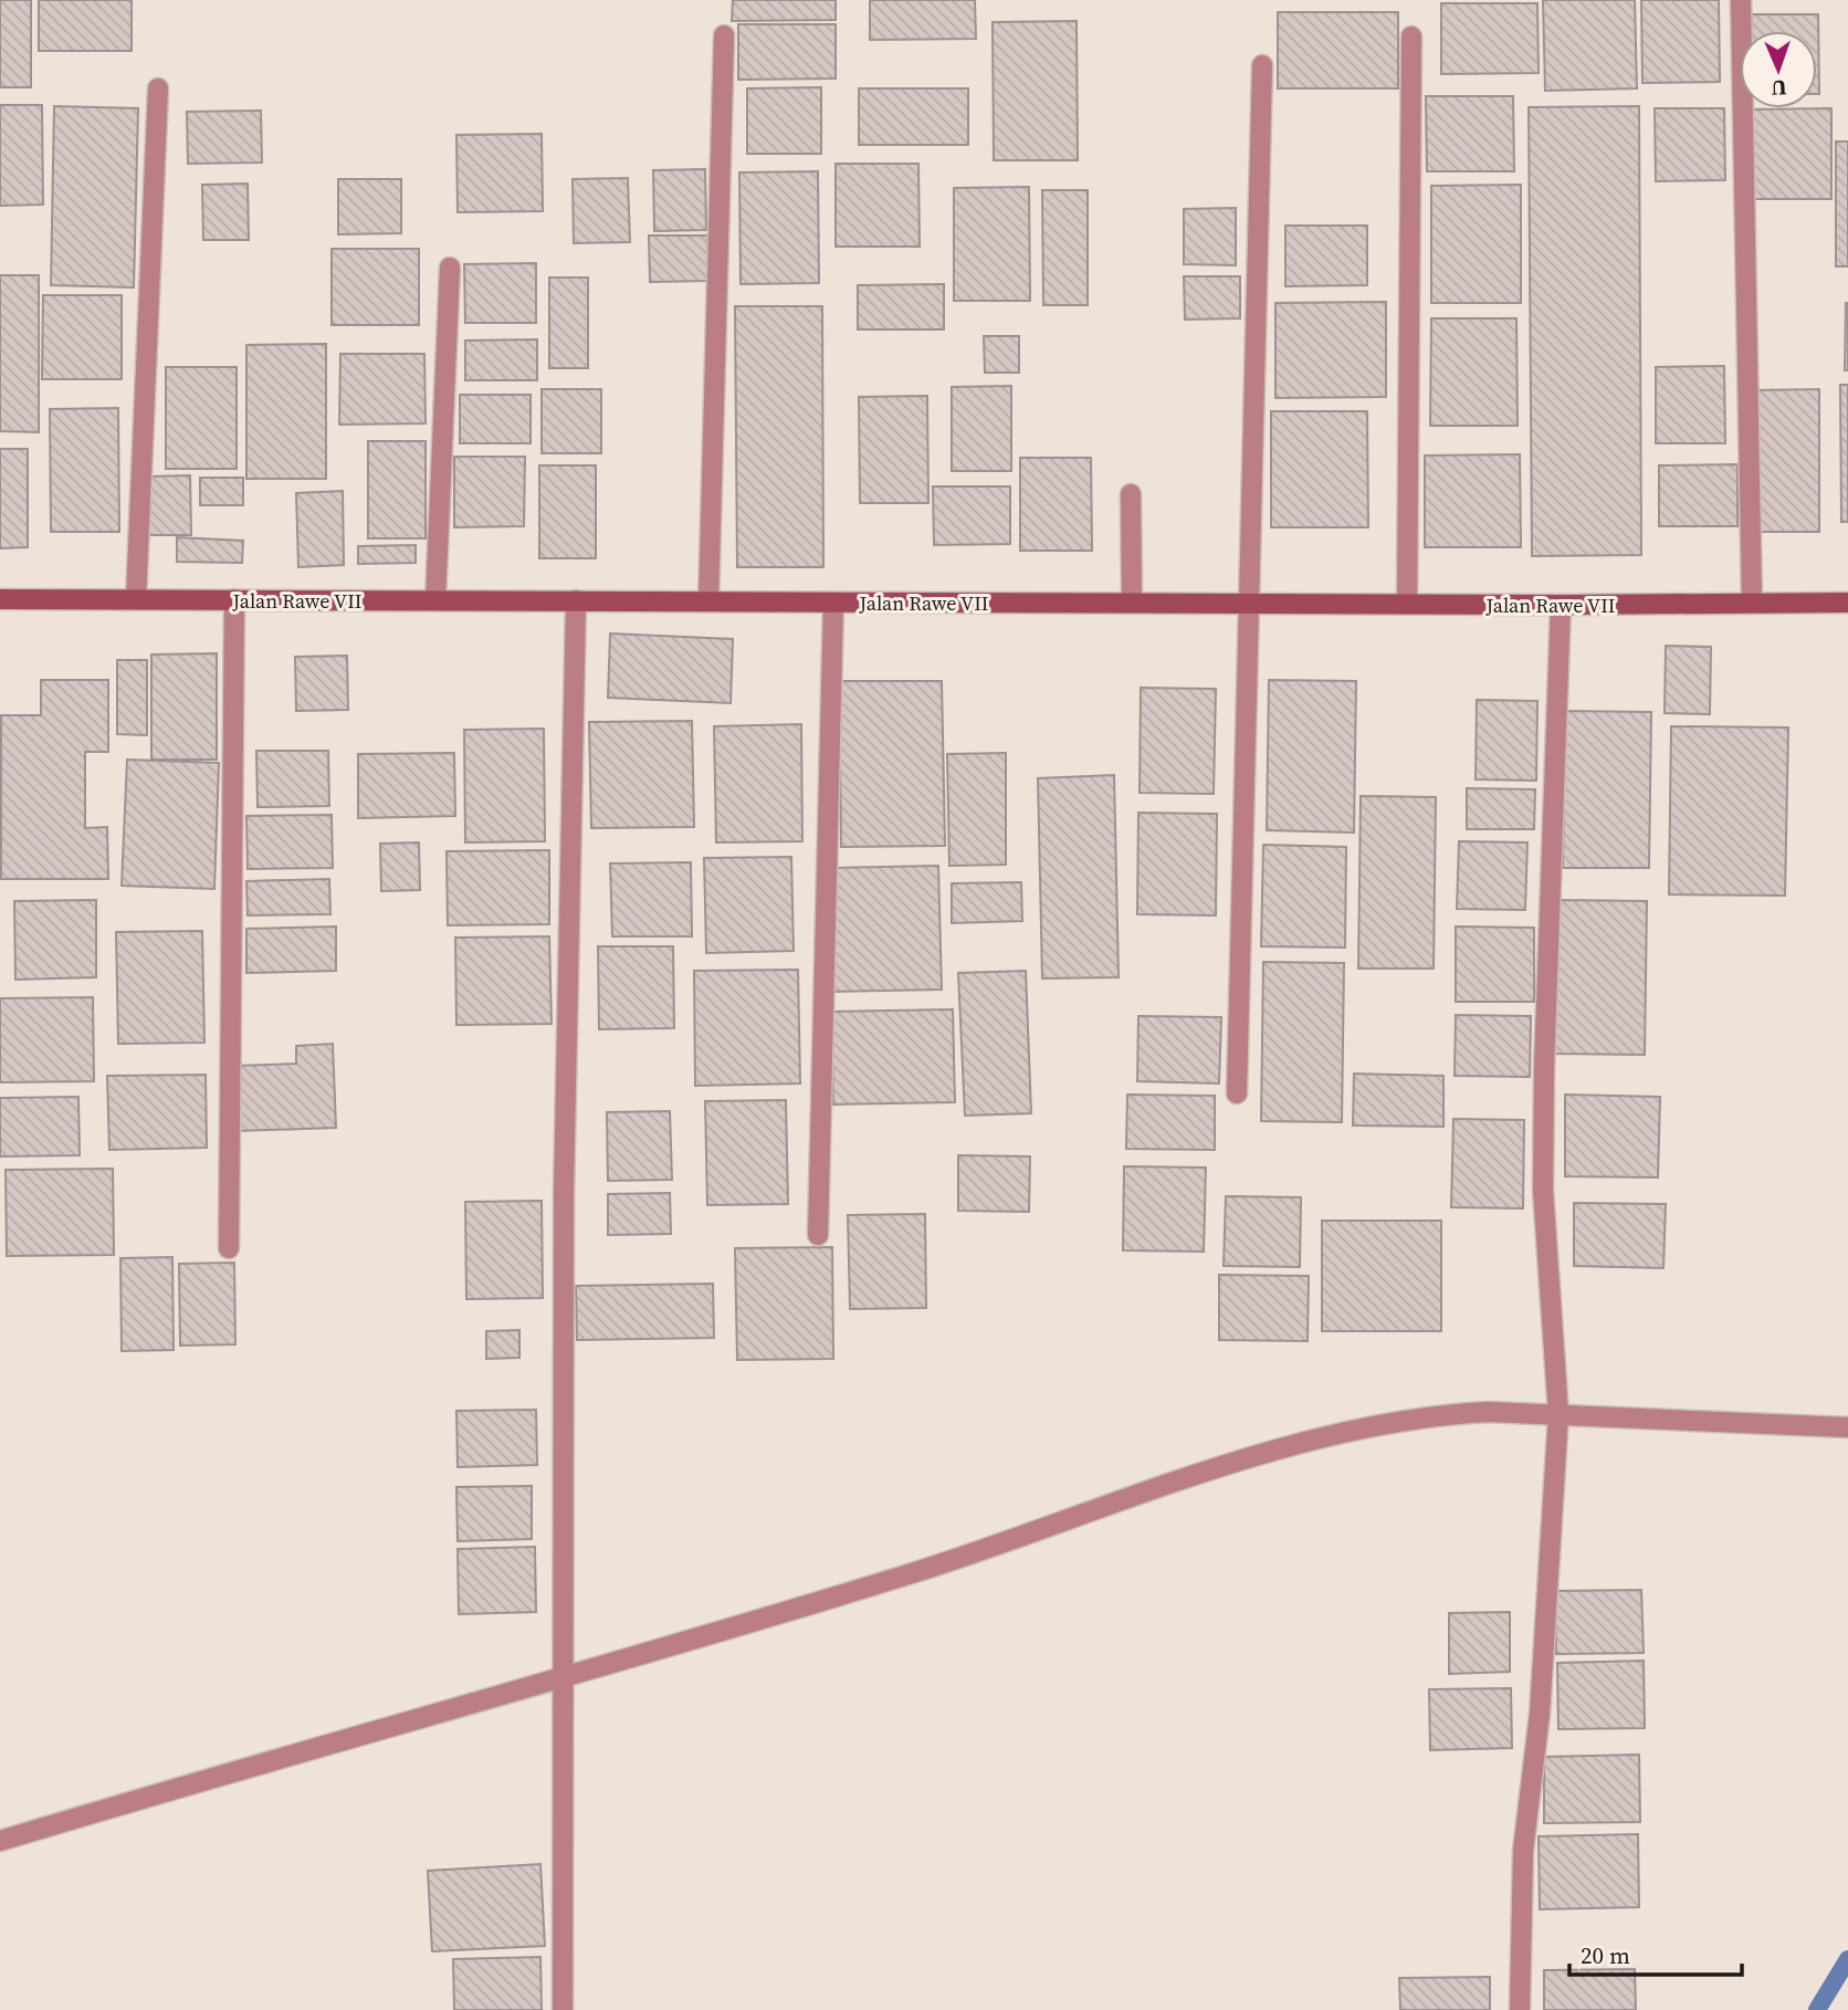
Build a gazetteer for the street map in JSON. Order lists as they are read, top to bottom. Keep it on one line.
{"streets":{"main road":["Jalan Rawe VII"]},"scale_bar":"20 m","north":"bottom"}
